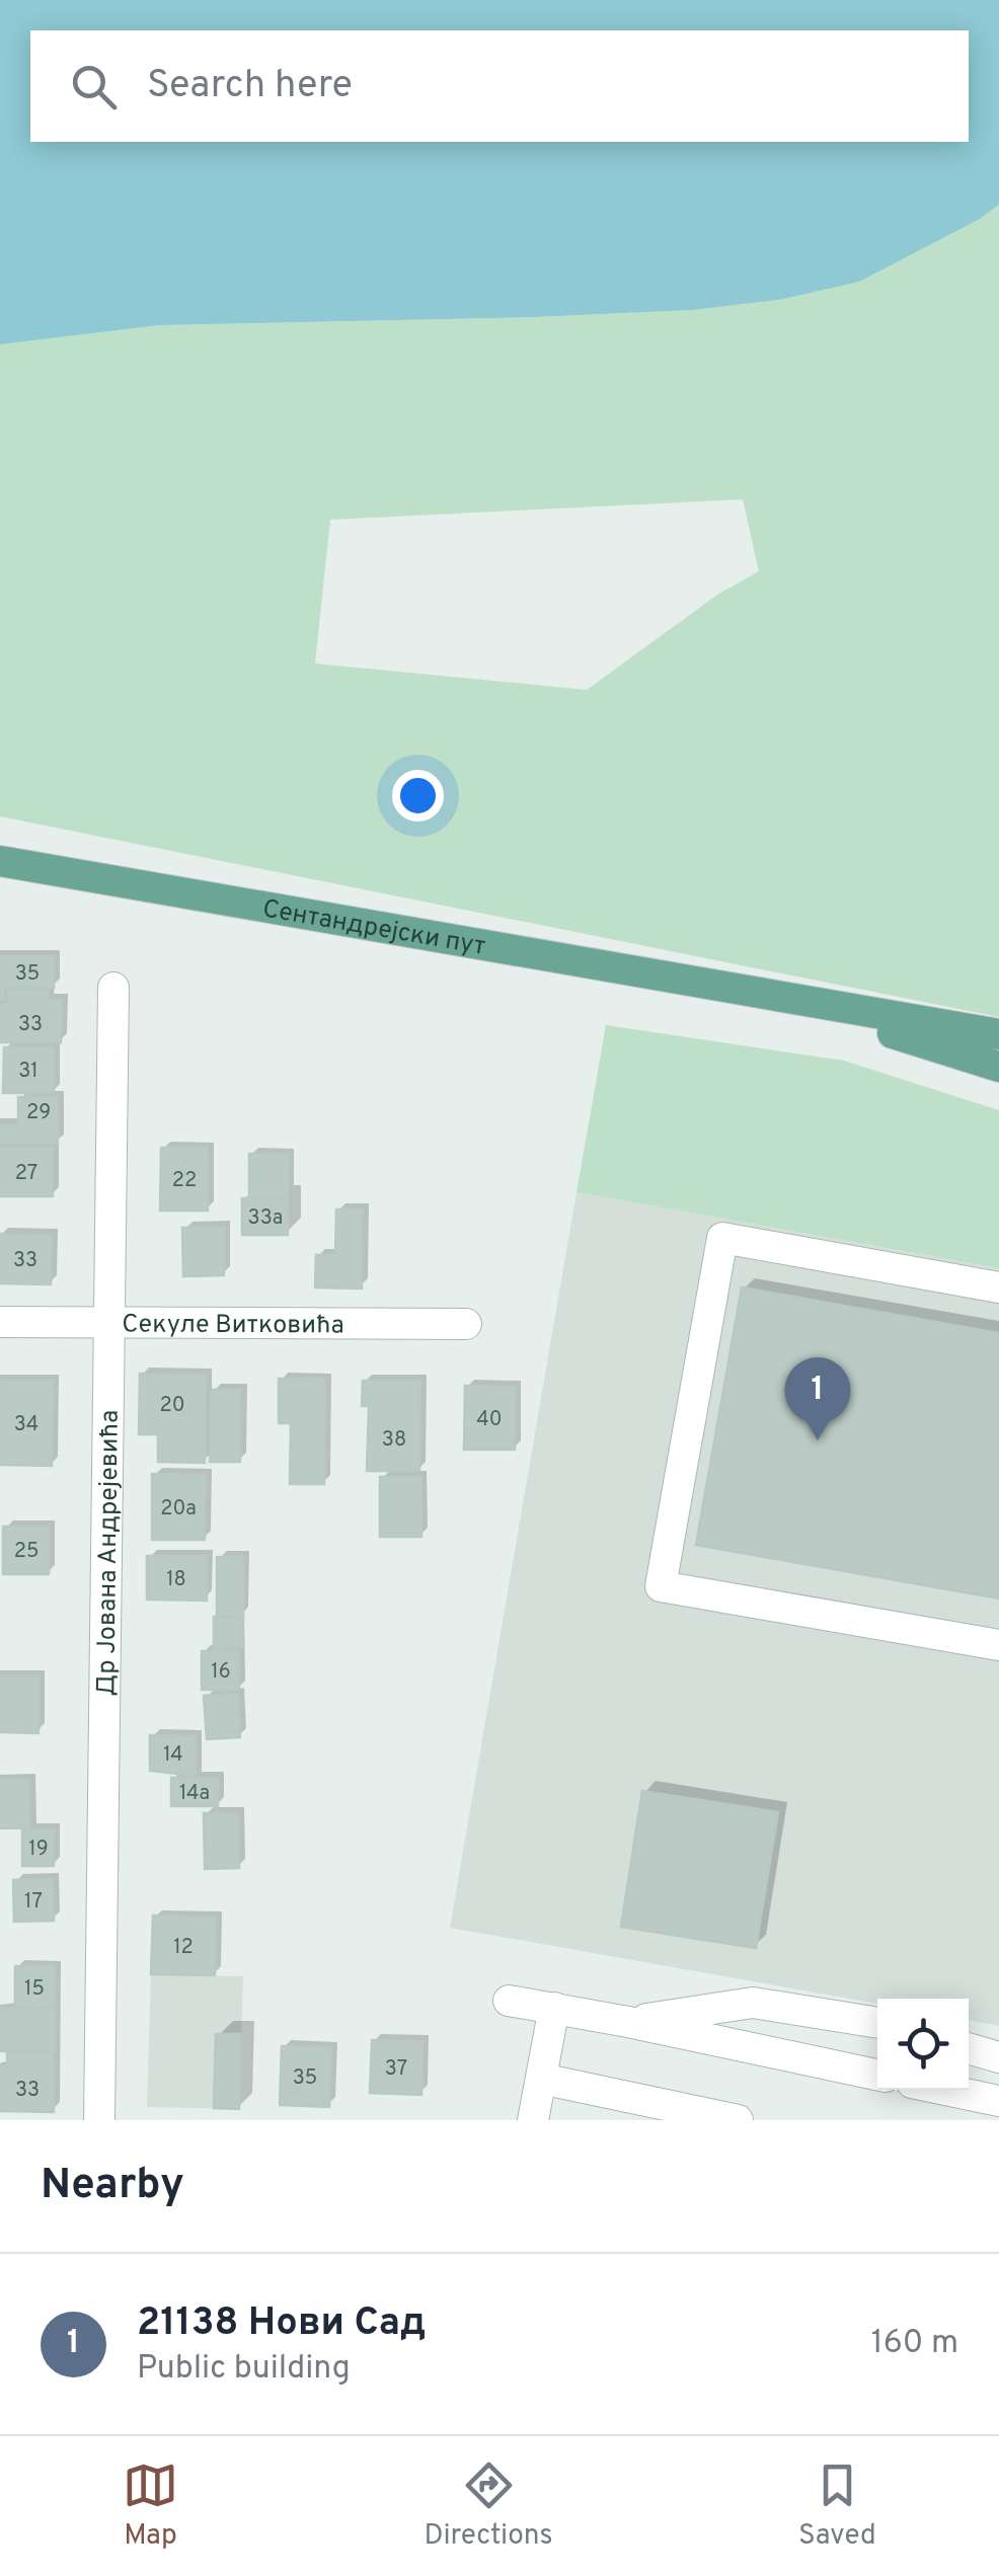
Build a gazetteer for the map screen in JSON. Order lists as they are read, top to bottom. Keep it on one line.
{"streets":{"main road":["Сентандрејски пут"],"street":["Секуле Витковића","Др Јована Андрејевића"]},"crossings":[["Секуле Витковића","Др Јована Андрејевића"]],"house_numbers":["35","33","31","29","27","22","33a","33","20","40","34","38","20a","25","18","16","14","14a","19","17","12","15","37","35","33"],"page":{"search":"Search here","pins":"1","heading":"Nearby","list":[{"mark":"1","name":"21138 Нови Сад","note":"Public building","value":"160 m"}],"nav":["Map","Directions","Saved"]}}
